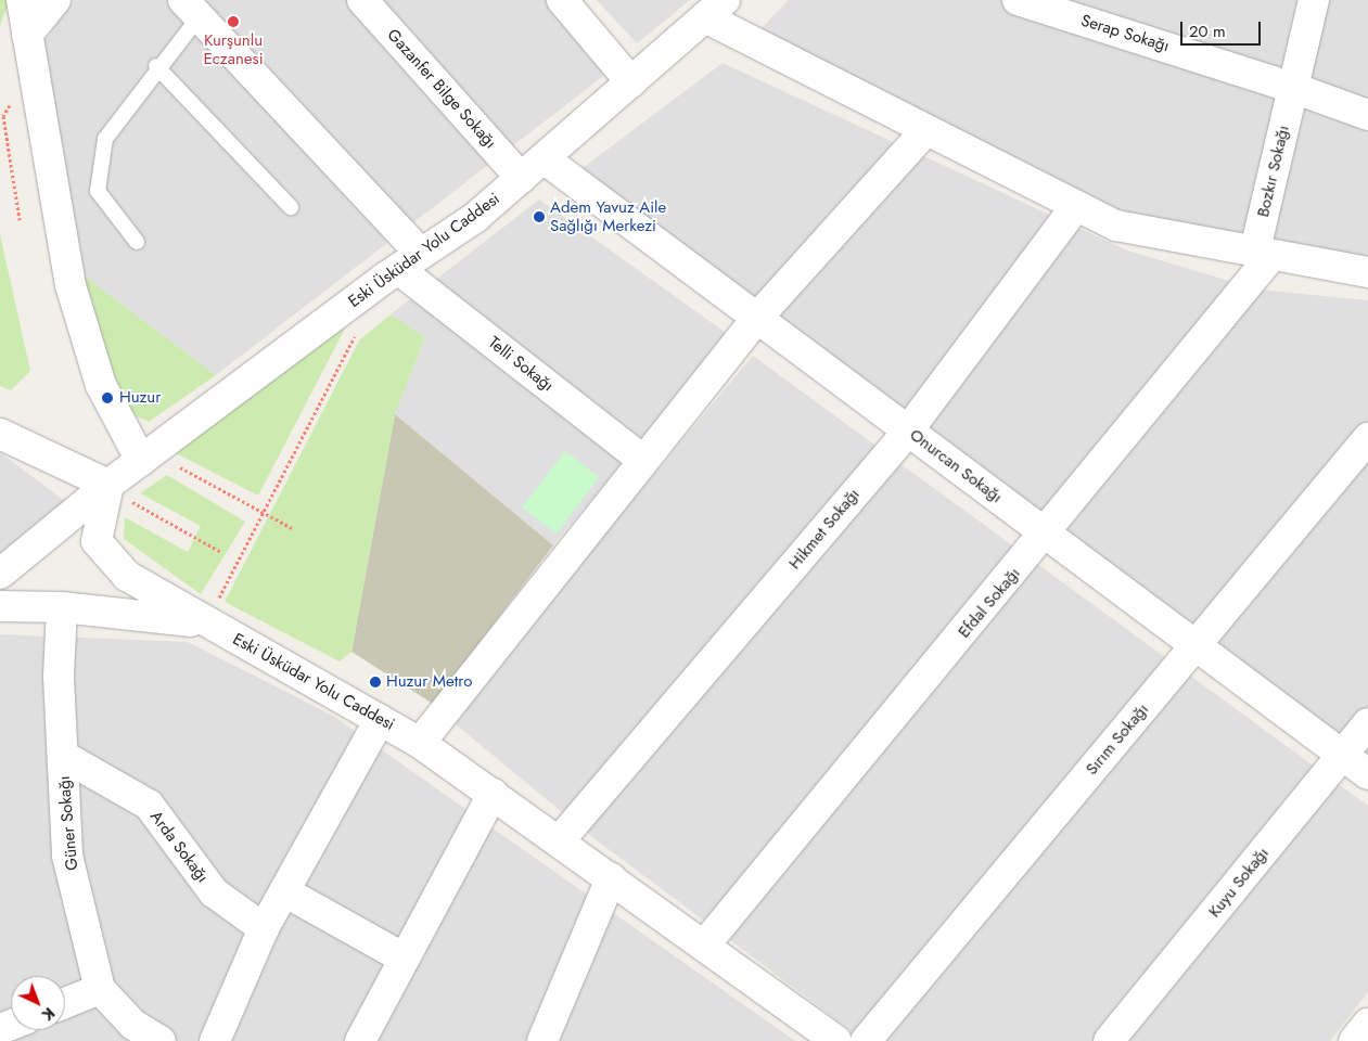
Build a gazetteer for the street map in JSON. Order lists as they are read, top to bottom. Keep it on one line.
{"streets":{"street":["Serap Sokağı","Gazanfer Bilge Sokağı","Bozkır Sokağı","Eski Üsküdar Yolu Caddesi","Telli Sokağı","Onurcan Sokağı","Hikmet Sokağı","Efdal Sokağı","Sırım Sokağı","Güner Sokağı","Arda Sokağı","Kuyu Sokağı"]},"crossings":[["Serap Sokağı","Bozkır Sokağı"],["Gazanfer Bilge Sokağı","Eski Üsküdar Yolu Caddesi"],["Bozkır Sokağı","Efdal Sokağı"],["Eski Üsküdar Yolu Caddesi","Telli Sokağı"],["Eski Üsküdar Yolu Caddesi","Onurcan Sokağı"],["Eski Üsküdar Yolu Caddesi","Hikmet Sokağı"],["Eski Üsküdar Yolu Caddesi","Efdal Sokağı"],["Eski Üsküdar Yolu Caddesi","Güner Sokağı"],["Onurcan Sokağı","Hikmet Sokağı"],["Onurcan Sokağı","Efdal Sokağı"],["Onurcan Sokağı","Sırım Sokağı"],["Onurcan Sokağı","Kuyu Sokağı"],["Güner Sokağı","Arda Sokağı"]],"places":["Kurşunlu Eczanesi","Adem Yavuz Aile Sağlığı Merkezi","Huzur","Huzur Metro"],"scale_bar":"20 m","north":"bottom right"}
